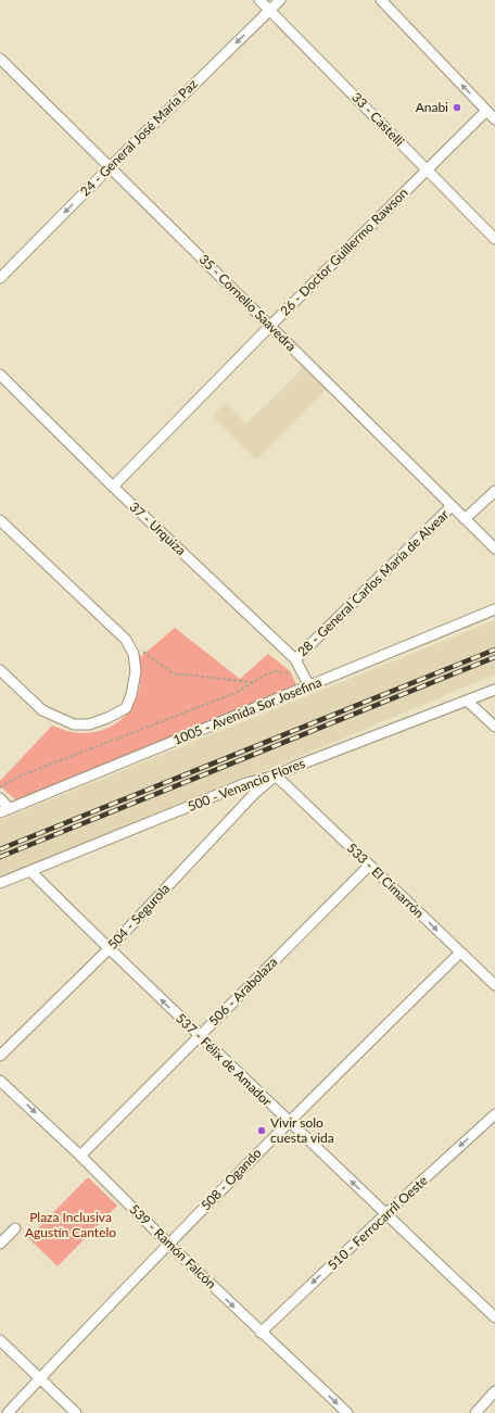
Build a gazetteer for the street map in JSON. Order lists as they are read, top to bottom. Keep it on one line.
{"streets":{"street":["33 - Castelli","24 - General José María Paz","26 - Doctor Guillermo Rawson","35 - Cornelio Saavedra","37 - Urquiza","28 - General Carlos María de Alvear","1005 - Avenida Sor Josefina","500 - Venancio Flores","533 - El Cimarrón","504 - Segurola","506 - Arabolaza","537 - Félix de Amador","508 - Ogando","510 - Ferrocarril Oeste","539 - Ramón Falcón"]},"crossings":[["33 - Castelli","24 - General José María Paz"],["33 - Castelli","26 - Doctor Guillermo Rawson"],["24 - General José María Paz","35 - Cornelio Saavedra"],["26 - Doctor Guillermo Rawson","35 - Cornelio Saavedra"],["26 - Doctor Guillermo Rawson","37 - Urquiza"],["35 - Cornelio Saavedra","28 - General Carlos María de Alvear"],["37 - Urquiza","28 - General Carlos María de Alvear"],["37 - Urquiza","1005 - Avenida Sor Josefina"],["500 - Venancio Flores","533 - El Cimarrón"],["500 - Venancio Flores","504 - Segurola"],["500 - Venancio Flores","537 - Félix de Amador"],["533 - El Cimarrón","504 - Segurola"],["533 - El Cimarrón","506 - Arabolaza"],["533 - El Cimarrón","508 - Ogando"],["504 - Segurola","537 - Félix de Amador"],["506 - Arabolaza","537 - Félix de Amador"],["506 - Arabolaza","539 - Ramón Falcón"],["537 - Félix de Amador","508 - Ogando"],["537 - Félix de Amador","510 - Ferrocarril Oeste"],["508 - Ogando","539 - Ramón Falcón"],["510 - Ferrocarril Oeste","539 - Ramón Falcón"]],"one_way":["24 - General José María Paz","533 - El Cimarrón","537 - Félix de Amador","510 - Ferrocarril Oeste","539 - Ramón Falcón"],"parks":["Plaza Inclusiva Agustín Cantelo"],"places":["Anabi","Vivir solo cuesta vida"]}
